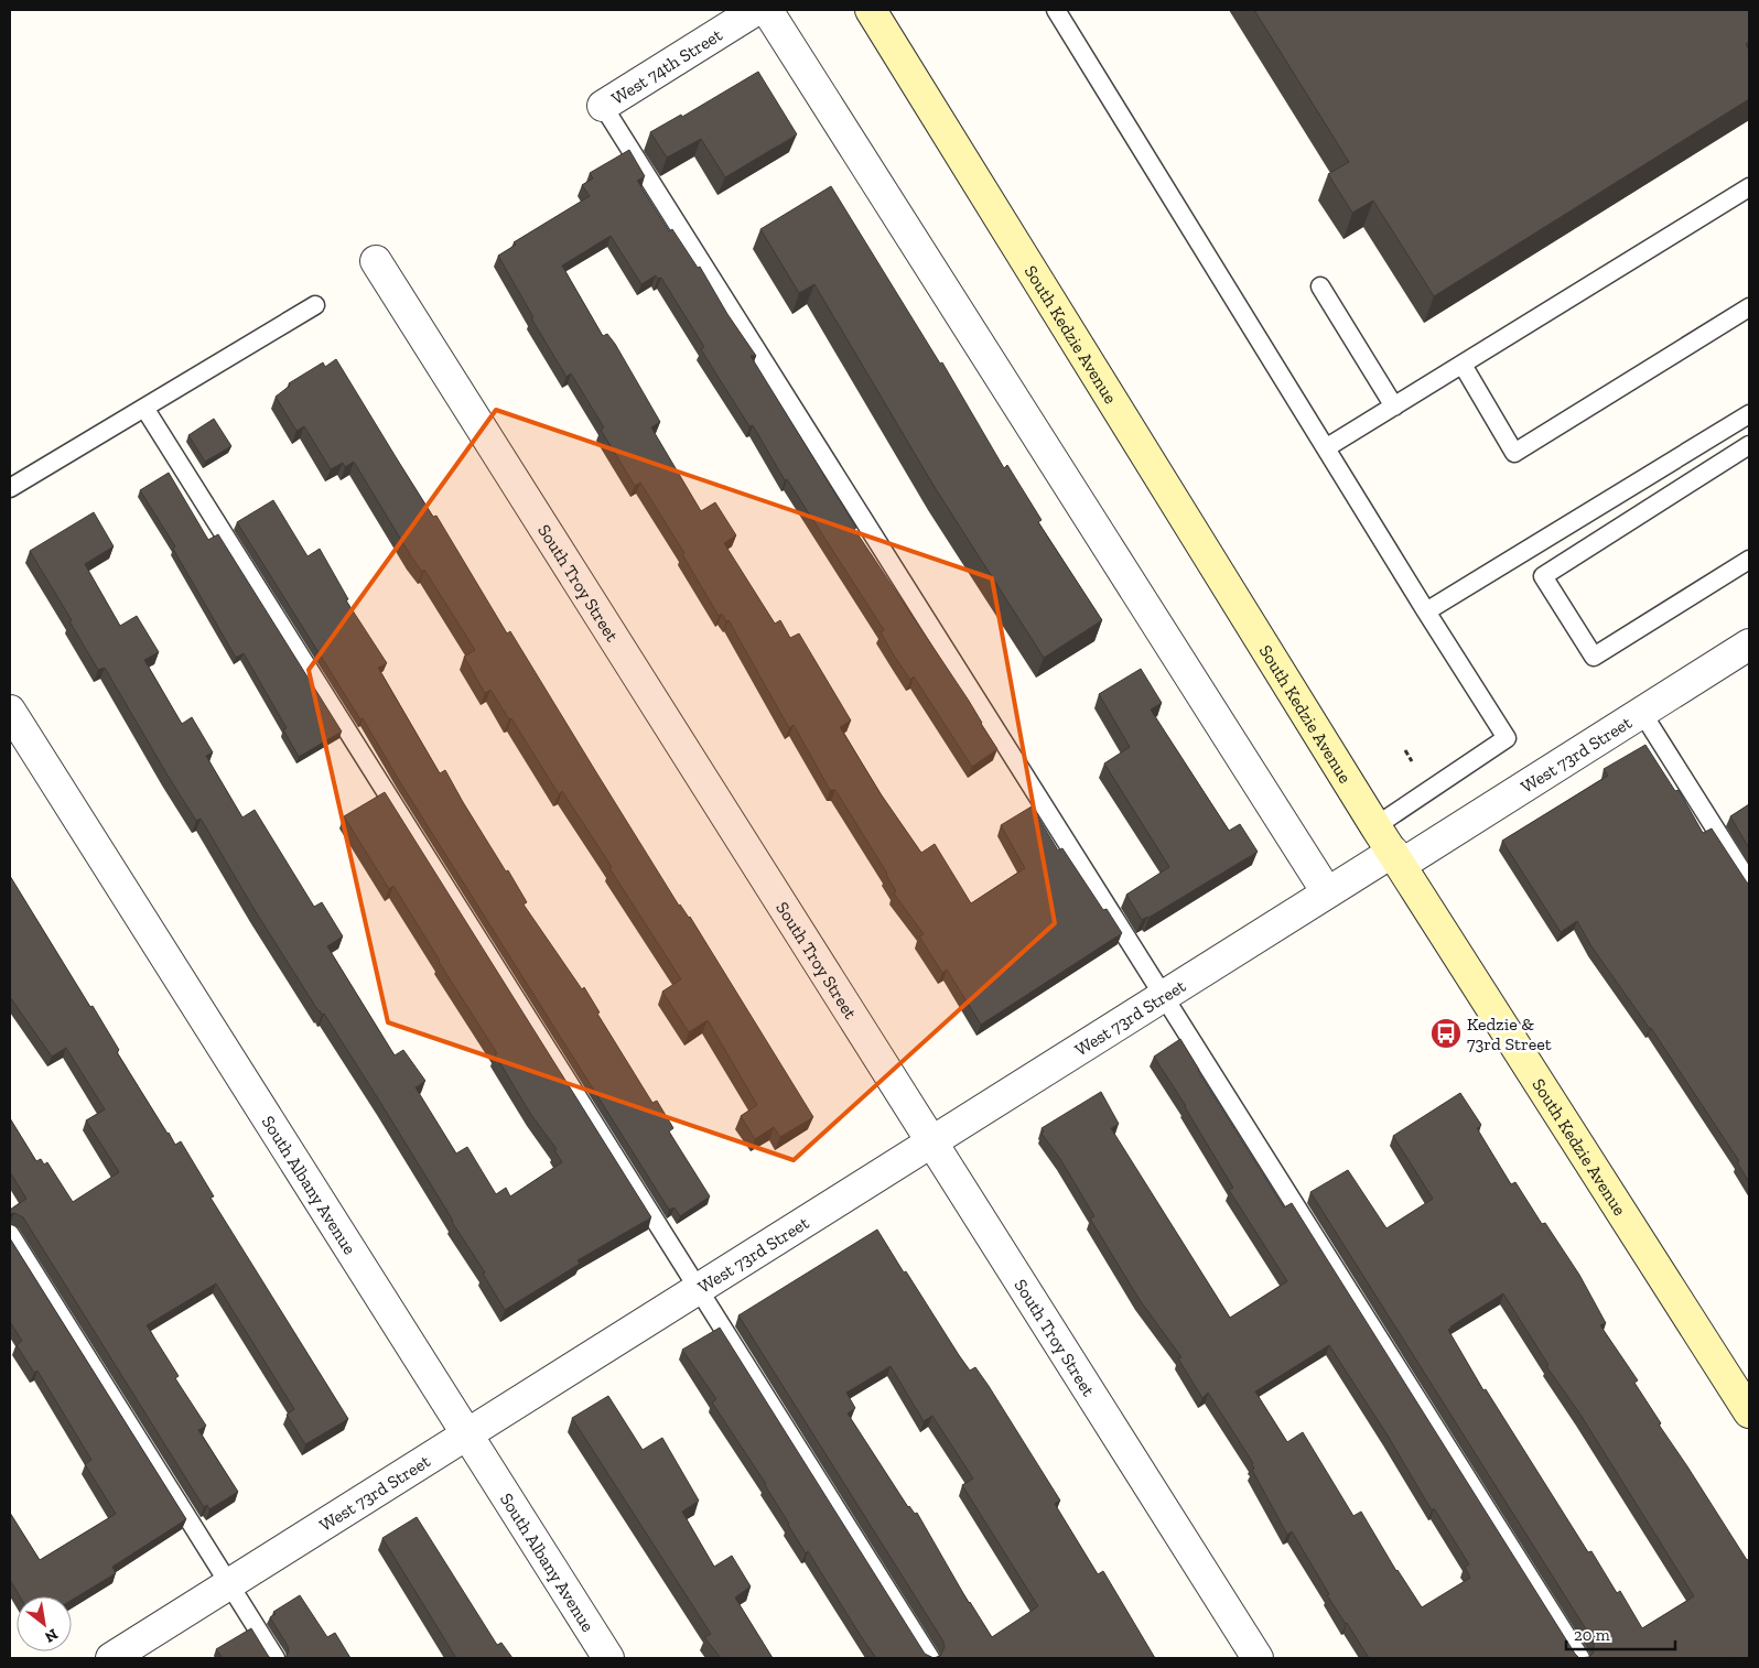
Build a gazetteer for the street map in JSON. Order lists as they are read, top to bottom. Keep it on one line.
{"streets":{"main road":["South Kedzie Avenue"],"street":["West 74th Street","South Troy Street","West 73rd Street","South Albany Avenue"]},"crossings":[["South Kedzie Avenue","West 73rd Street"],["South Troy Street","West 73rd Street"],["West 73rd Street","South Albany Avenue"]],"places":{"bus stop":["Kedzie & 73rd Street"]},"scale_bar":"20 m","north":"bottom right"}
